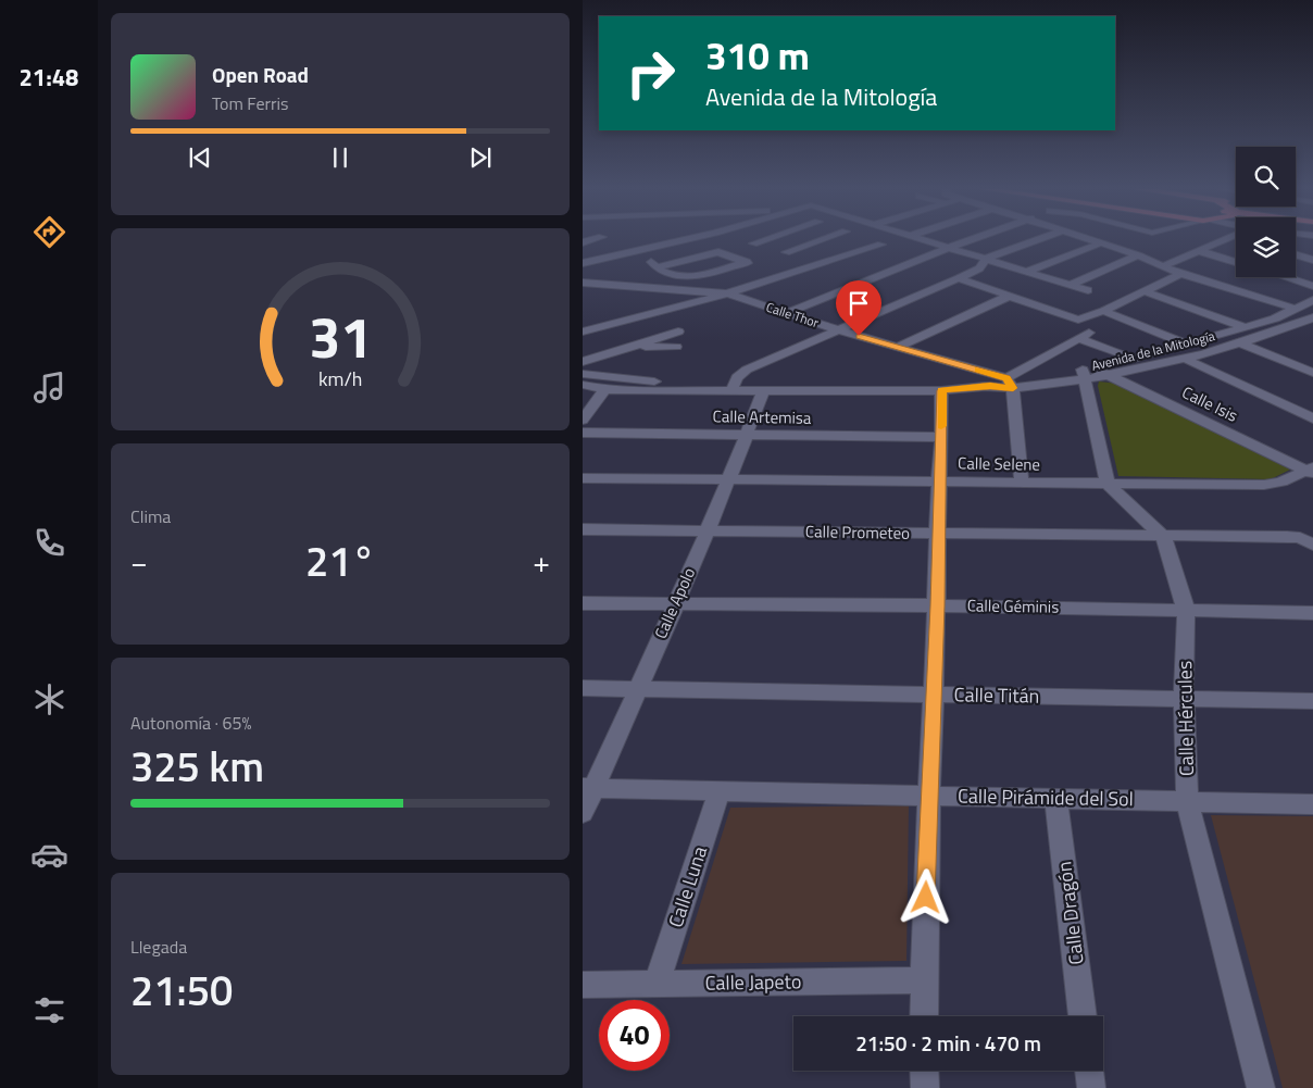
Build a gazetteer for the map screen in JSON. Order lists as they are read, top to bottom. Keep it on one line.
{"streets":{"street":["Calle Thor","Avenida de la Mitología","Calle Isis","Calle Artemisa","Calle Selene","Calle Prometeo","Calle Apolo","Calle Géminis","Calle Titán","Calle Hércules","Calle Pirámide del Sol","Calle Luna","Calle Dragón","Calle Japeto"]},"crossings":[["Calle Thor","Avenida de la Mitología"],["Avenida de la Mitología","Calle Isis"],["Avenida de la Mitología","Calle Apolo"],["Calle Isis","Calle Selene"],["Calle Artemisa","Calle Apolo"],["Calle Selene","Calle Apolo"],["Calle Selene","Calle Hércules"],["Calle Prometeo","Calle Apolo"],["Calle Prometeo","Calle Hércules"],["Calle Apolo","Calle Géminis"],["Calle Apolo","Calle Titán"],["Calle Apolo","Calle Pirámide del Sol"],["Calle Géminis","Calle Hércules"],["Calle Titán","Calle Hércules"],["Calle Hércules","Calle Pirámide del Sol"],["Calle Pirámide del Sol","Calle Luna"],["Calle Pirámide del Sol","Calle Dragón"],["Calle Luna","Calle Japeto"]],"page":{"tabs":"21:48","turn":["310 m","Avenida de la Mitología"],"song":["Open Road","Tom Ferris"],"tile":["Clima",["Autonomía · 65%","325 km"],["Llegada","21:50"]],"heat":["−","21°","+"],"limit":"40","trip":"21:50 · 2 min · 470 m","gauge":["31","km/h"]}}
